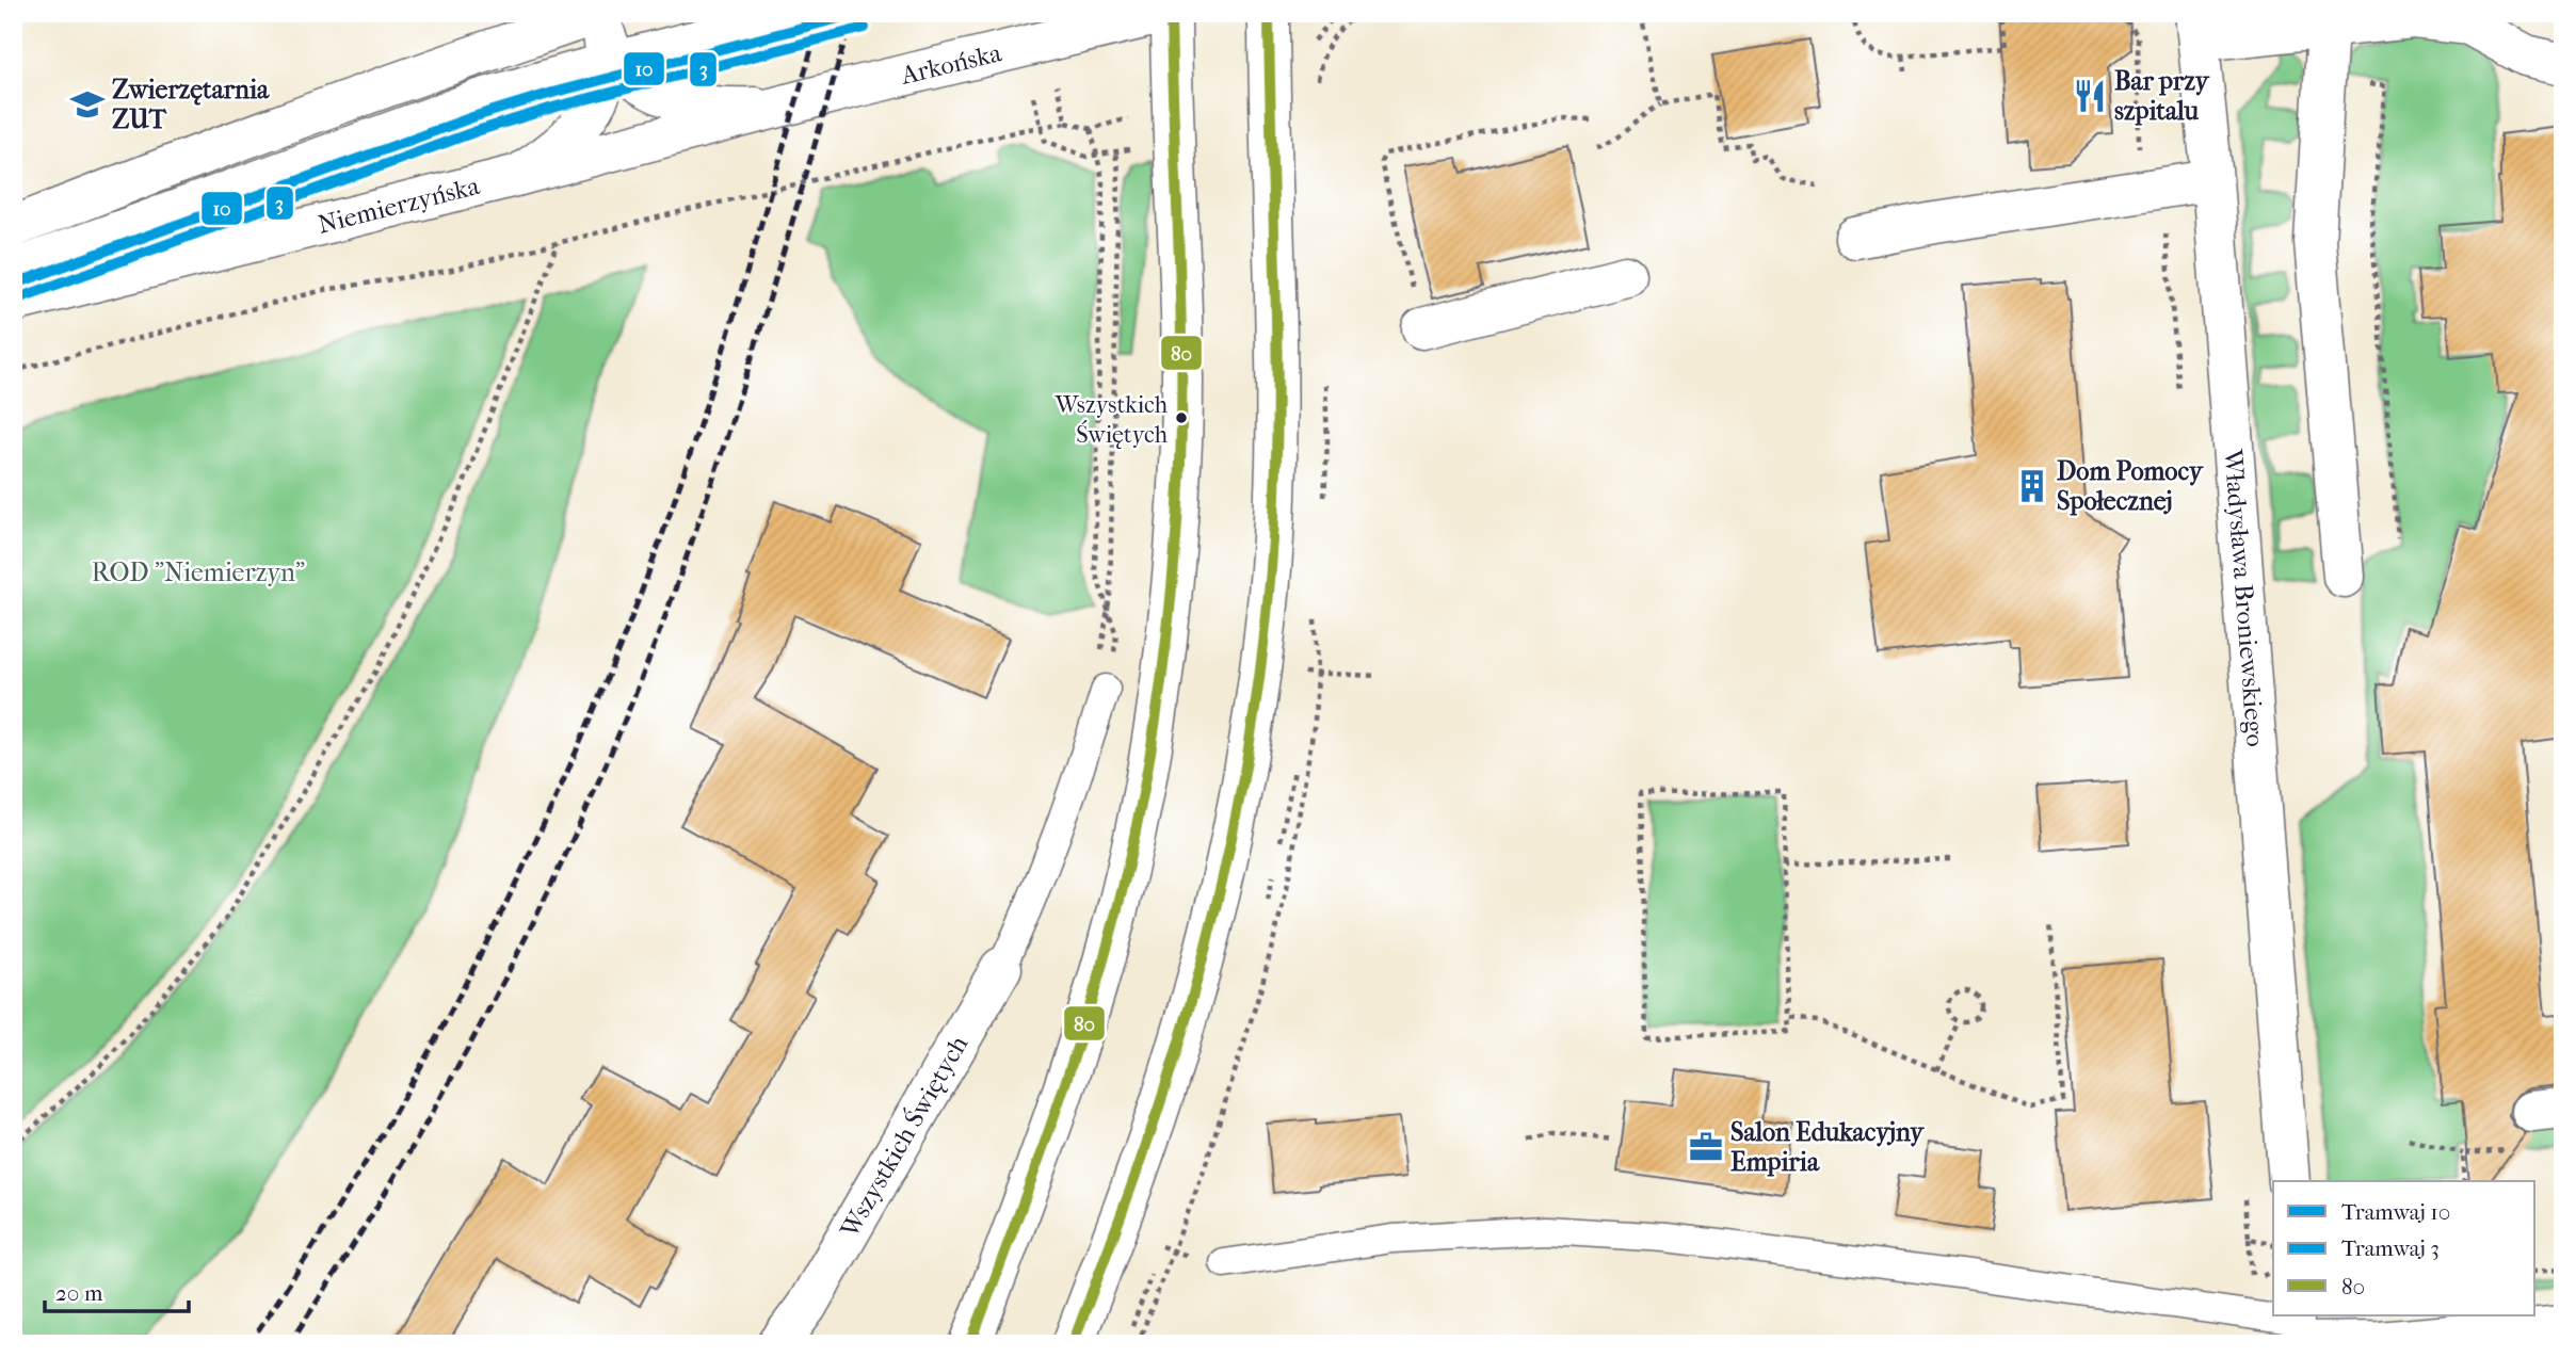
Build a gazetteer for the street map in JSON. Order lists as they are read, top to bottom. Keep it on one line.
{"streets":{"street":["Arkońska","Niemierzyńska","Władysława Broniewskiego","Wszystkich Świętych"]},"crossings":[["Arkońska","Niemierzyńska"]],"parks":["ROD \"Niemierzyn\""],"places":{"restaurant":["Bar przy szpitalu"],"school or university":["Zwierzętarnia ZUT"],"other":["Wszystkich Świętych"],"building":["Dom Pomocy Społecznej"],"office":["Salon Edukacyjny Empiria"]},"lines":["tram line 10","transit line 80","tram line 3"],"legend":["Tramwaj 10","Tramwaj 3","80"],"scale_bar":"20 m"}
